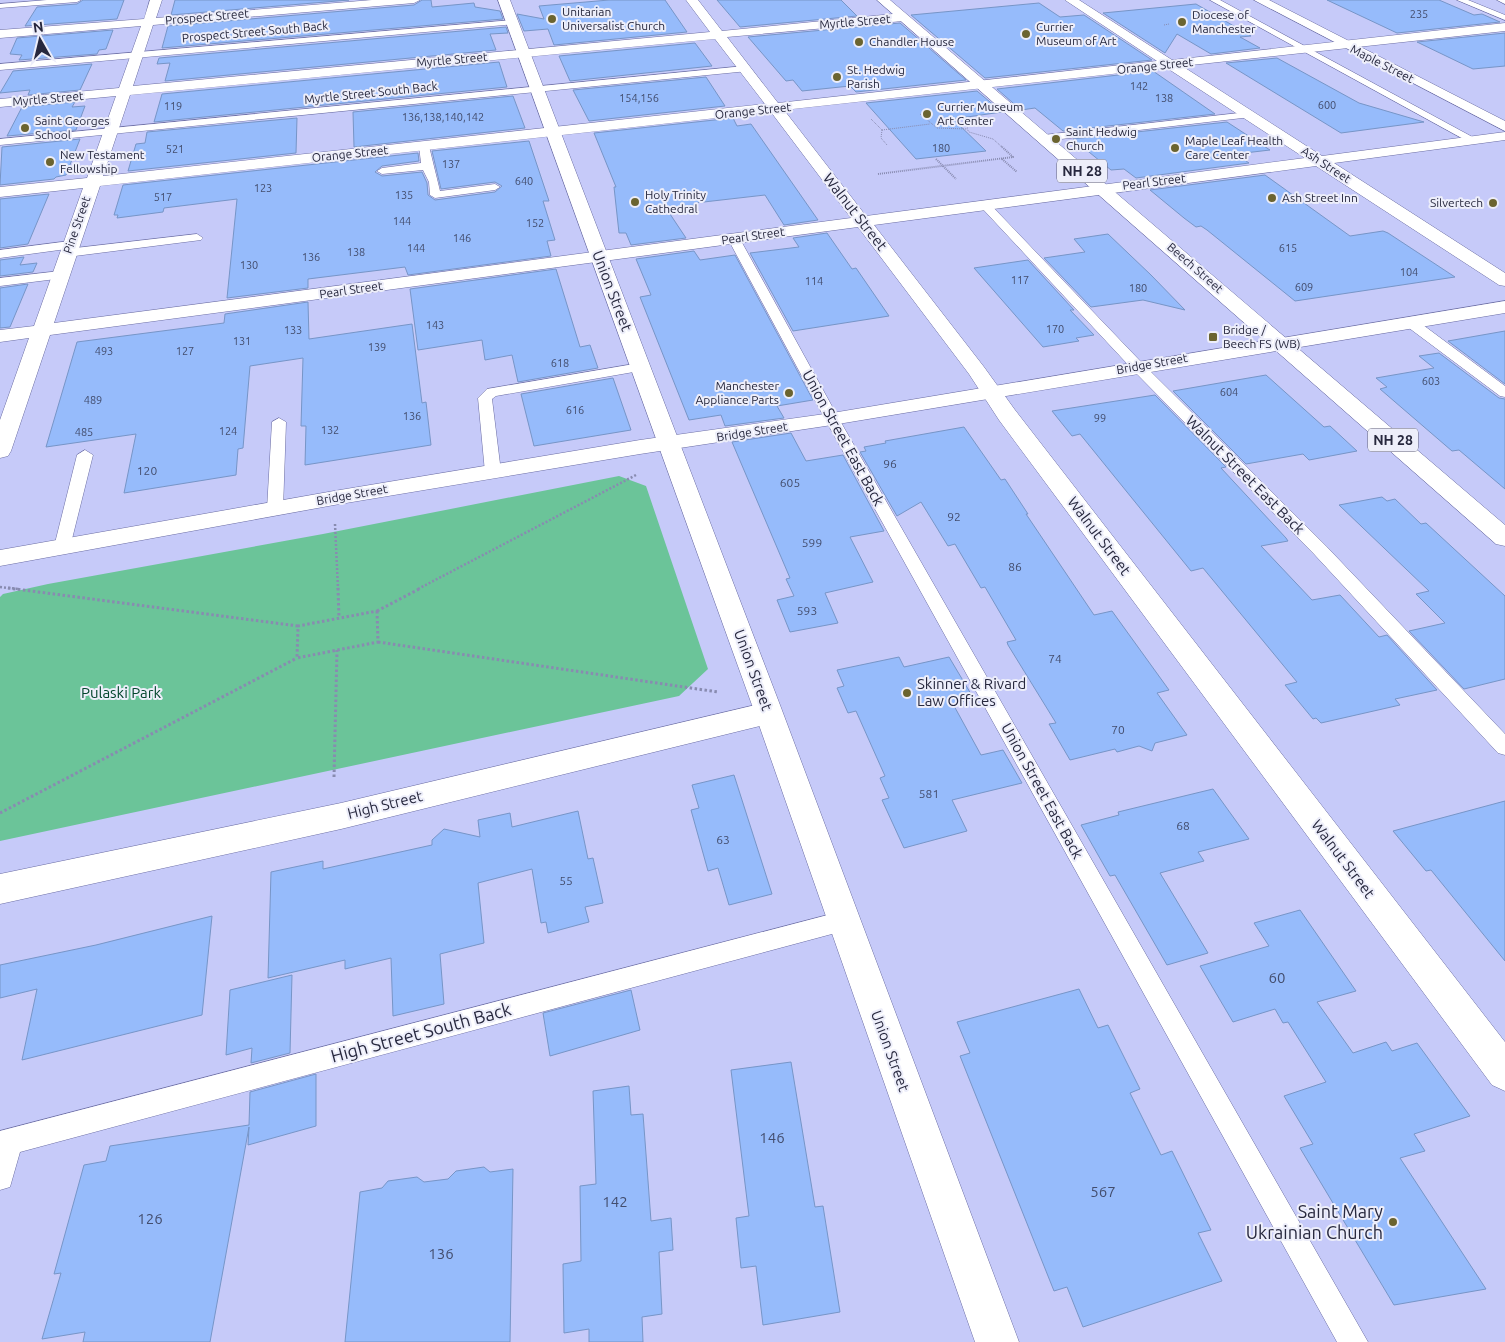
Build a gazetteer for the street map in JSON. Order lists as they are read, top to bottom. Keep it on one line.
{"streets":{"street":["Prospect Street","Myrtle Street","Maple Street","Orange Street","Ash Street","NH 28","Pearl Street","Walnut Street","Pine Street","Beech Street","Union Street","Bridge Street","High Street"],"lane":["Prospect Street South Back","Myrtle Street South Back","Union Street East Back","Walnut Street East Back","High Street South Back"]},"crossings":[["Prospect Street","Pine Street"],["Myrtle Street","Walnut Street"],["Myrtle Street","Pine Street"],["Myrtle Street","Beech Street"],["Myrtle Street","Union Street"],["Prospect Street South Back","Pine Street"],["Prospect Street South Back","Union Street"],["Maple Street","Orange Street"],["Orange Street","Ash Street"],["Orange Street","Walnut Street"],["Orange Street","Pine Street"],["Orange Street","Beech Street"],["Orange Street","Union Street"],["Myrtle Street South Back","Walnut Street"],["Myrtle Street South Back","Pine Street"],["Myrtle Street South Back","Union Street"],["Ash Street","Pearl Street"],["Pearl Street","Walnut Street"],["Pearl Street","Pine Street"],["Pearl Street","Beech Street"],["Pearl Street","Union Street"],["Pearl Street","Union Street East Back"],["Pearl Street","Walnut Street East Back"],["Walnut Street","Bridge Street"],["Beech Street","Bridge Street"],["Union Street","Bridge Street"],["Union Street","High Street"],["Union Street","High Street South Back"],["Bridge Street","Union Street East Back"],["Bridge Street","Walnut Street East Back"]],"parks":["Pulaski Park"],"places":{"other":["Unitarian Universalist Church","Diocese of Manchester","Currier Museum of Art","Chandler House","St. Hedwig Parish","Currier Museum Art Center","Saint Georges School","Saint Hedwig Church","Maple Leaf Health Care Center","New Testament Fellowship","Ash Street Inn","Holy Trinity Cathedral","Silvertech","Manchester Appliance Parts","Skinner & Rivard Law Offices","Saint Mary Ukrainian Church"],"transit":["Bridge / Beech FS (WB)"]},"house_numbers":["235","142","154,156","138","600","119","136,138,140,142","180","521","137","640","123","135","517","144","152","146","144","615","138","136","130","104","117","114","609","180","143","170","133","131","139","493","127","618","603","604","489","616","136","99","132","124","485","96","120","605","92","599","86","593","74","70","581","68","63","55","60","146","567","142","126","136"],"north":"top"}
